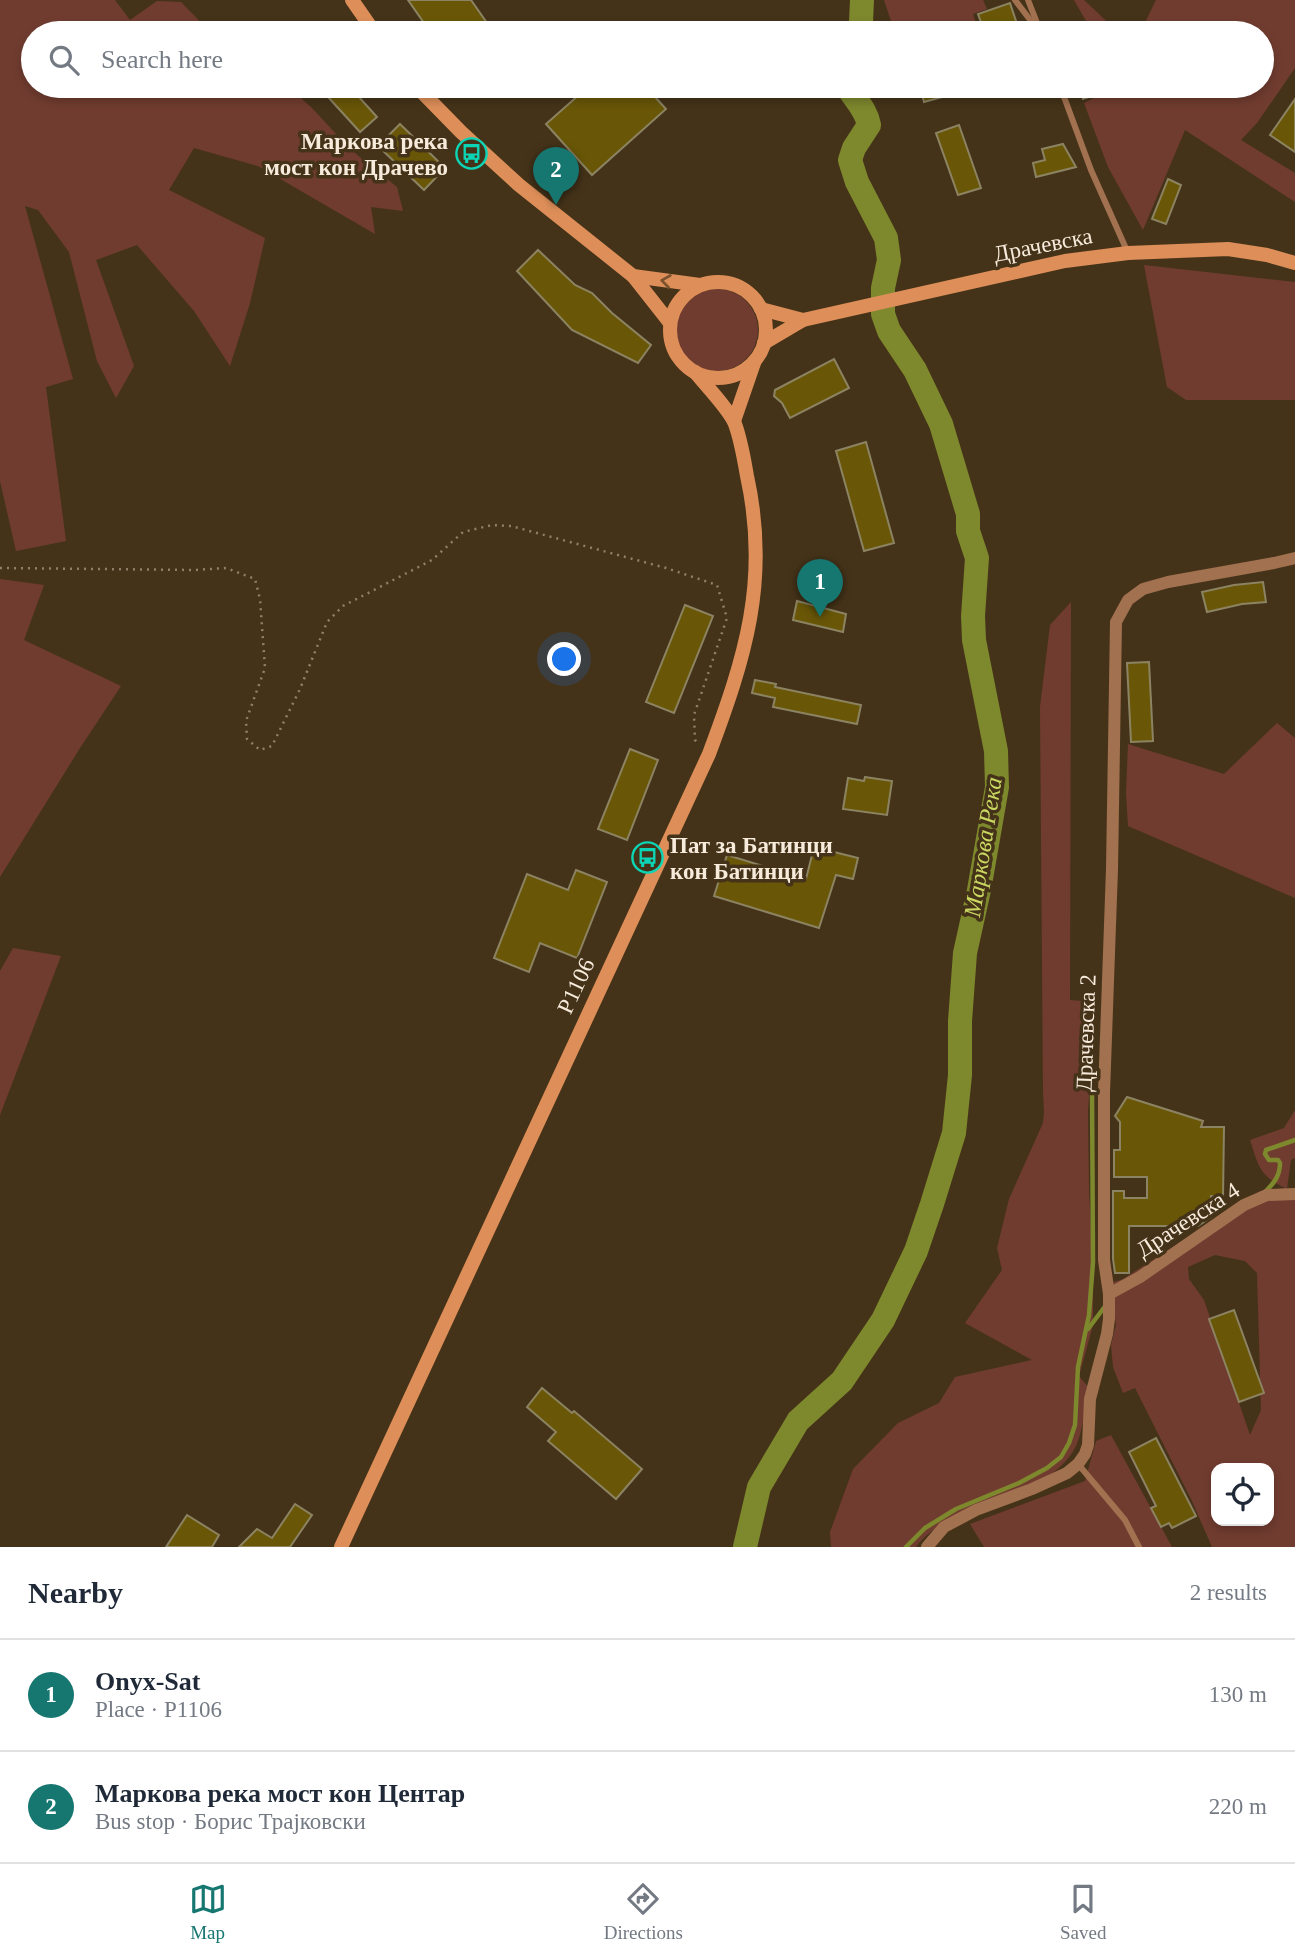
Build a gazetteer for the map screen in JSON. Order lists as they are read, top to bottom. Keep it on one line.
{"streets":{"main road":["Драчевска","P1106"],"street":["Драчевска 2","Драчевска 4"]},"crossings":[["Драчевска 2","Драчевска 4"]],"water":["Маркова Река"],"places":{"bus stop":["Маркова река мост кон Драчево","Пат за Батинци кон Батинци"]},"page":{"search":"Search here","pins":["2","1"],"heading":["Nearby","2 results"],"list":[{"mark":"1","name":"Onyx-Sat","note":"Place · P1106","value":"130 m"},{"mark":"2","name":"Маркова река мост кон Центар","note":"Bus stop · Борис Трајковски","value":"220 m"}],"nav":["Map","Directions","Saved"]}}
